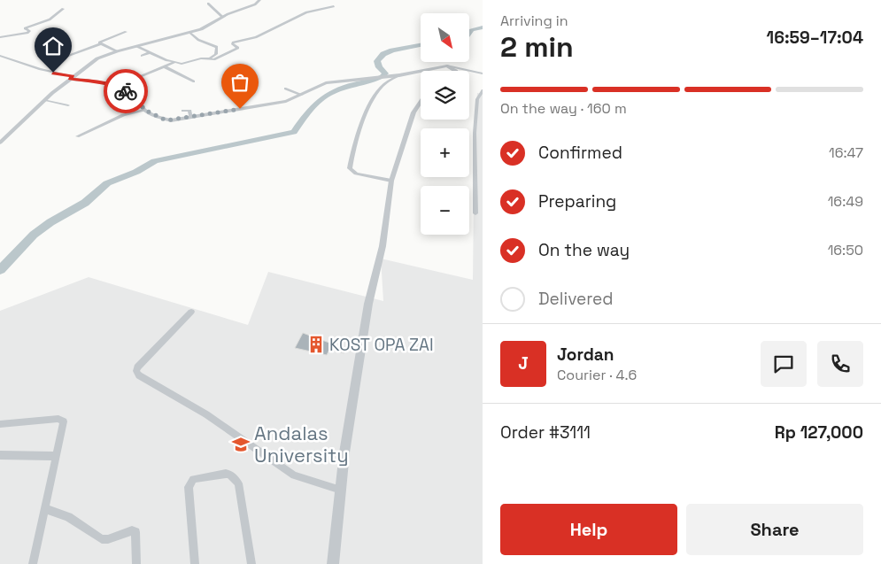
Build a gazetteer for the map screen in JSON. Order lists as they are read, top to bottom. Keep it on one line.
{"places":{"building":["KOST OPA ZAI"],"school or university":["Andalas University"]},"north":"bottom right","page":{"heading":["2 min","Arriving in","16:59–17:04"],"panel":["Jordan","Courier · 4.6","Order #3111","Rp 127,000"],"map_buttons":["+","−"],"bar":"On the way · 160 m","list":[["Confirmed","16:47"],["Preparing","16:49"],["On the way","16:50"],"Delivered"],"round":"J","buttons":["Help","Share"]}}
